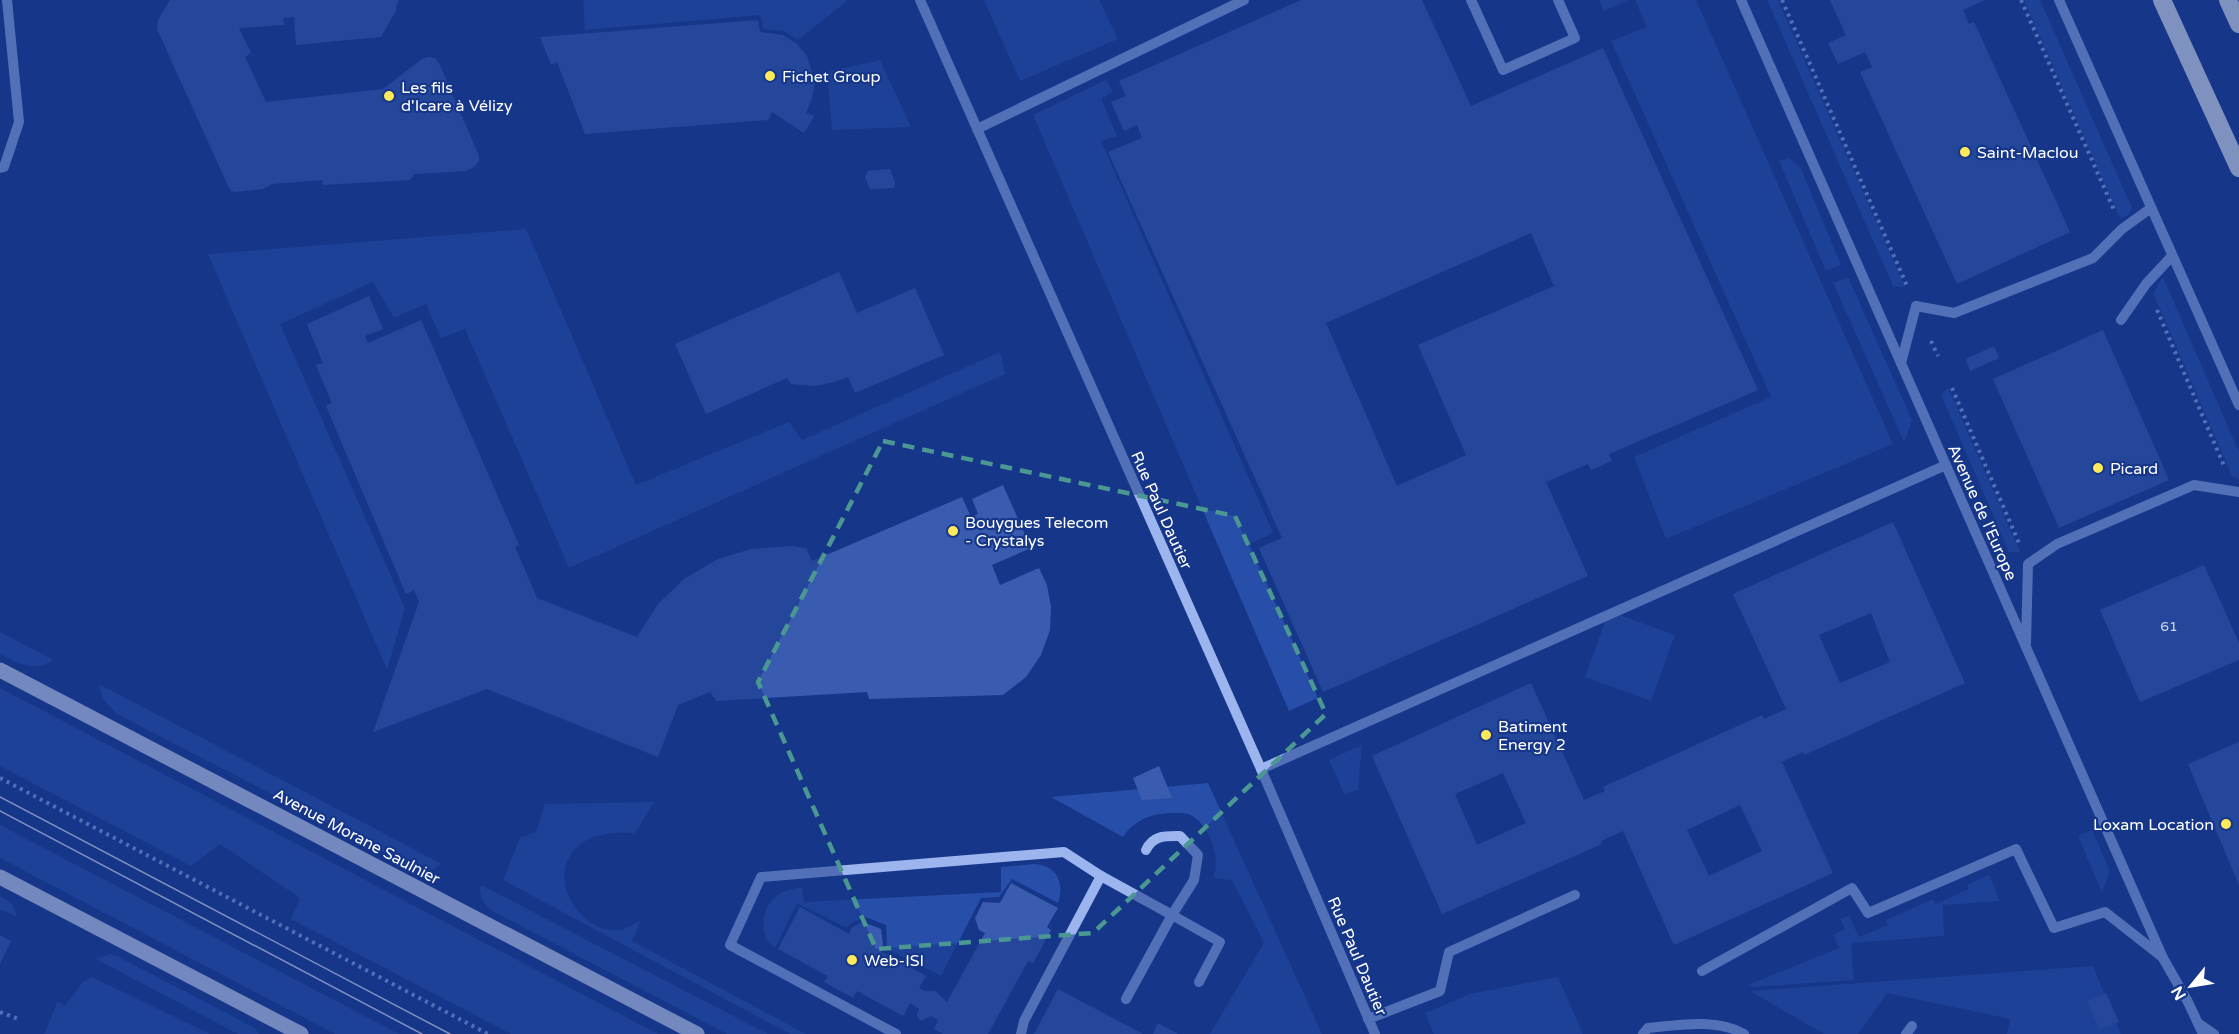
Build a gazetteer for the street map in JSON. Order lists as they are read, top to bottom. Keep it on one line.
{"streets":{"main road":["Avenue Morane Saulnier"],"street":["Rue Paul Dautier","Avenue de l'Europe"]},"places":["Fichet Group","Les fils d'Icare à Vélizy","Saint-Maclou","Picard","Bouygues Telecom - Crystalys","Batiment Energy 2","Loxam Location","Web-ISI"],"house_numbers":["61"],"north":"bottom left"}
